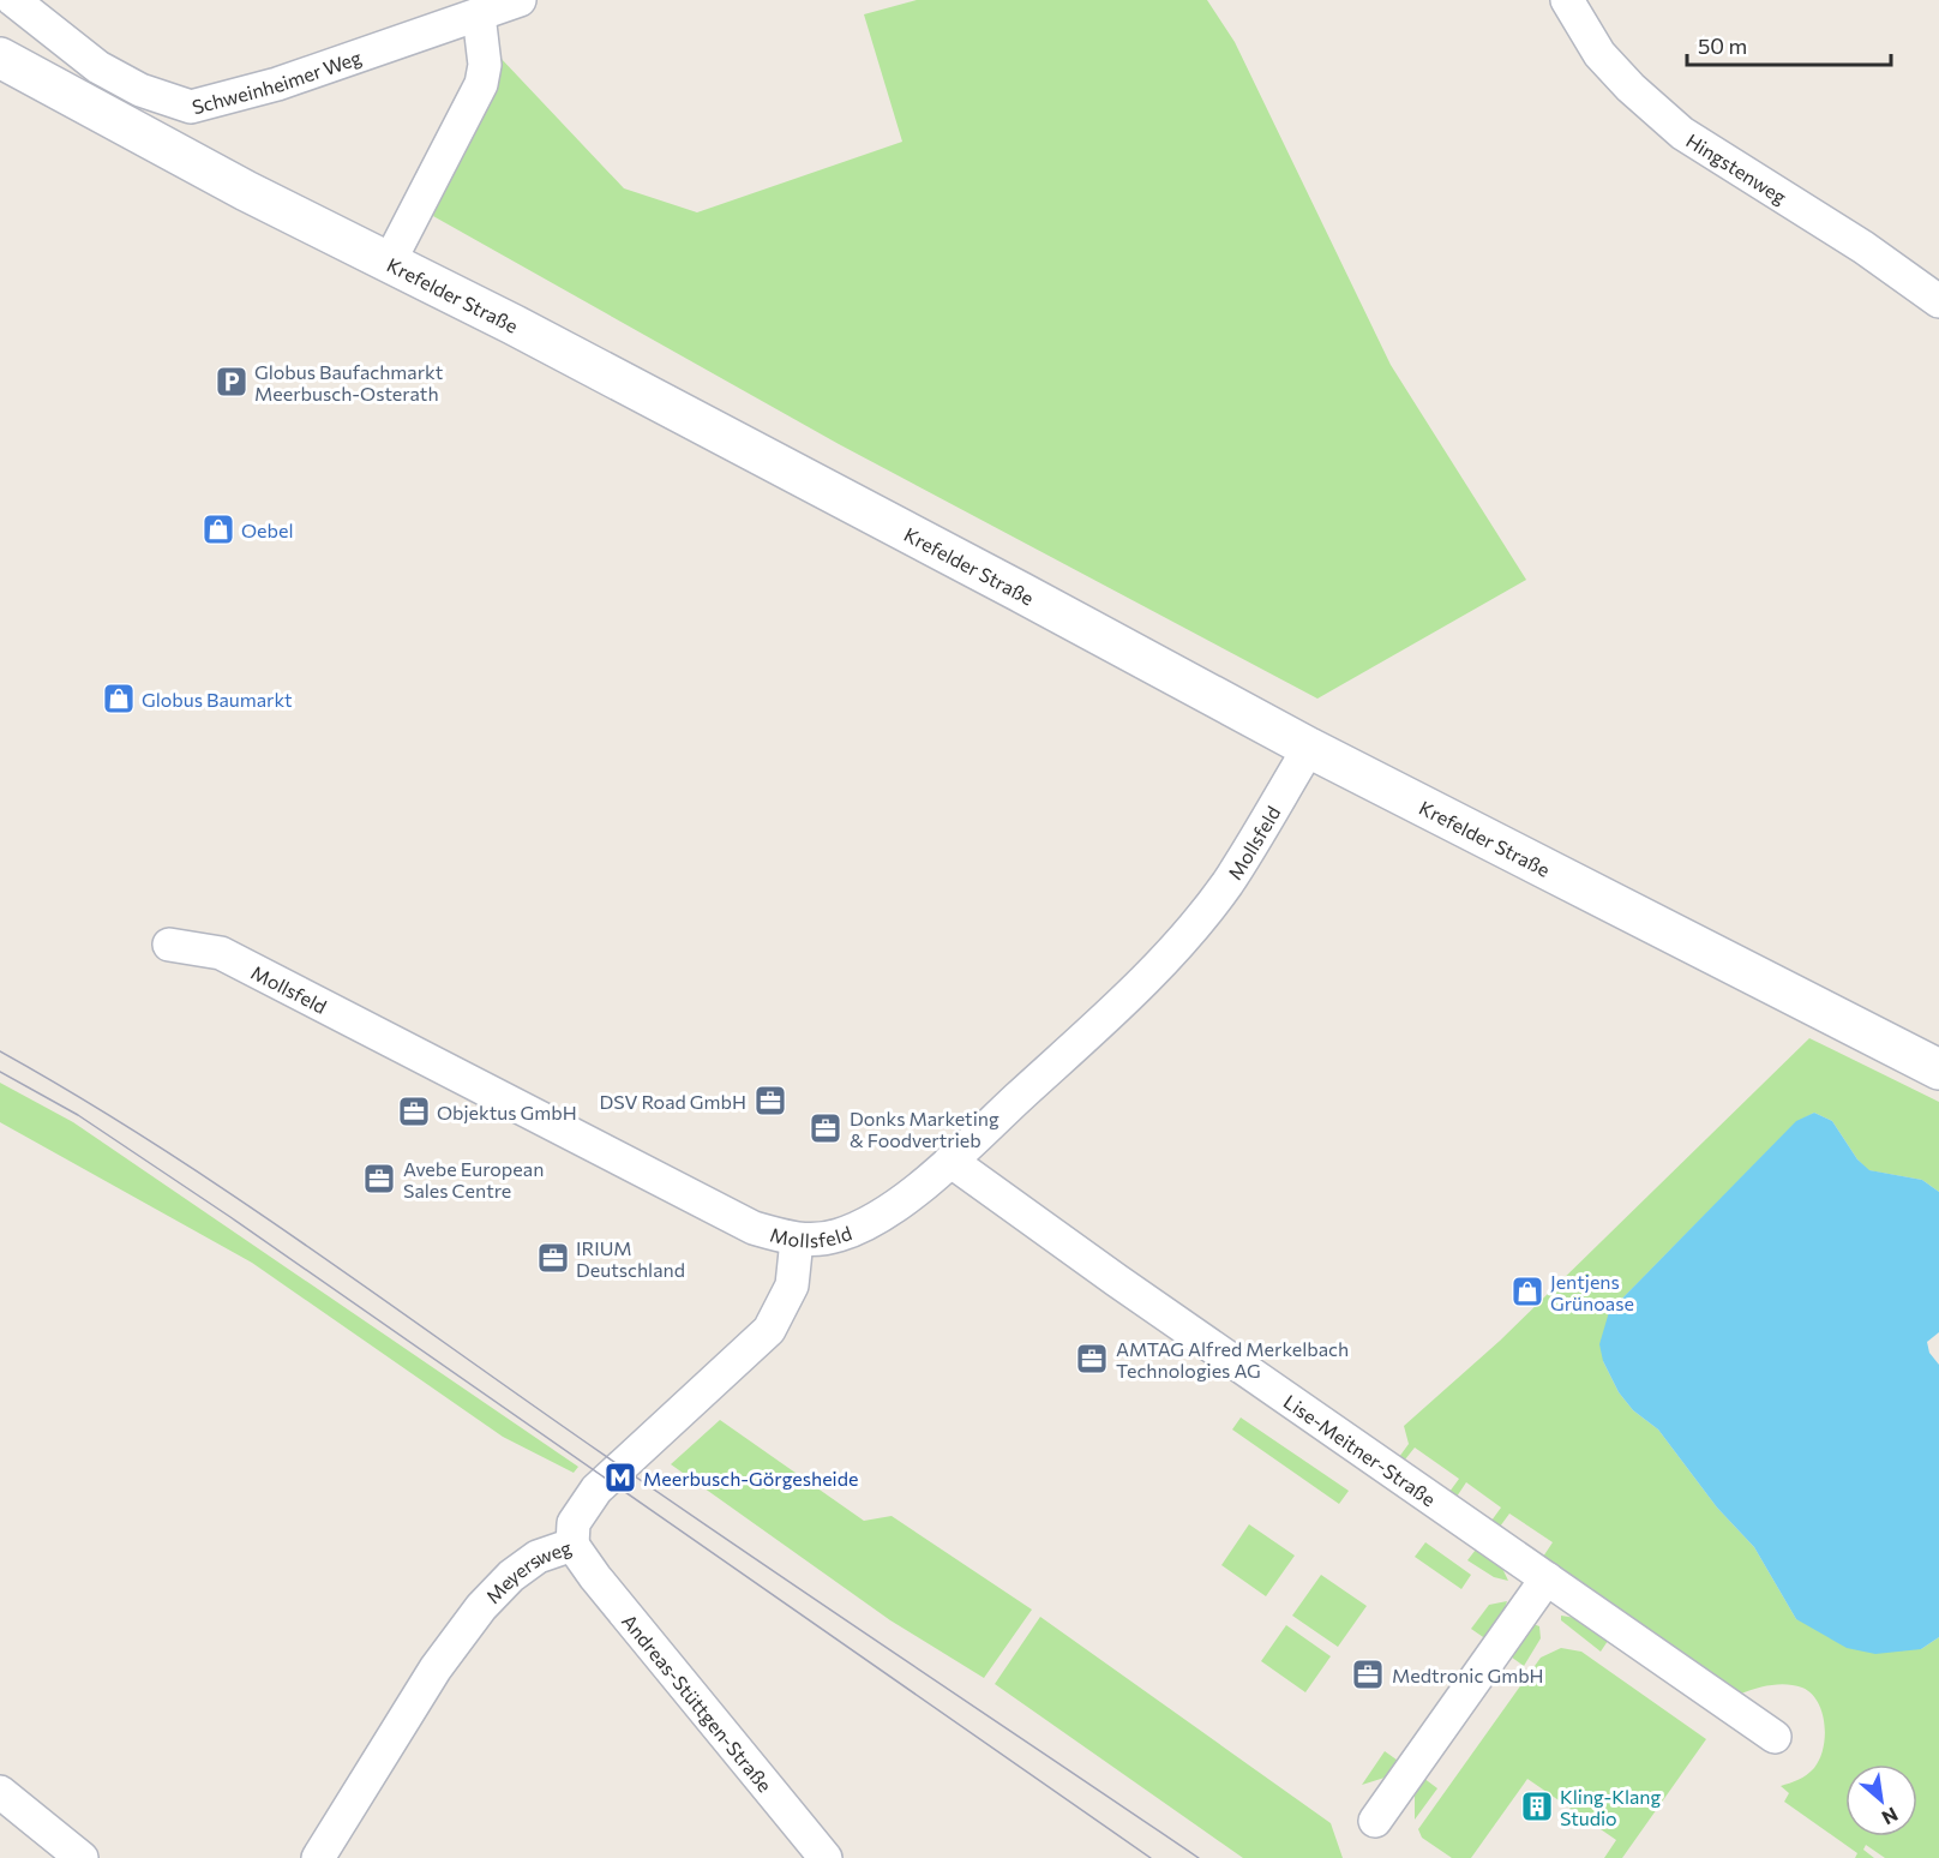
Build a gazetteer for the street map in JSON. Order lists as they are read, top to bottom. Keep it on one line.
{"streets":{"main road":["Krefelder Straße"],"street":["Schweinheimer Weg","Hingstenweg","Mollsfeld","Lise-Meitner-Straße","Meyersweg","Andreas-Stüttgen-Straße"]},"crossings":[["Krefelder Straße","Mollsfeld"],["Mollsfeld","Lise-Meitner-Straße"],["Mollsfeld","Meyersweg"],["Meyersweg","Andreas-Stüttgen-Straße"]],"places":{"parking":["Globus Baufachmarkt Meerbusch-Osterath"],"shop":["Oebel","Globus Baumarkt","Jentjens Grünoase"],"office":["DSV Road GmbH","Objektus GmbH","Donks Marketing & Foodvertrieb","Avebe European Sales Centre","IRIUM Deutschland","AMTAG Alfred Merkelbach Technologies AG","Medtronic GmbH"],"metro station":["Meerbusch-Görgesheide"],"building":["Kling-Klang Studio"]},"scale_bar":"50 m","north":"bottom right"}
